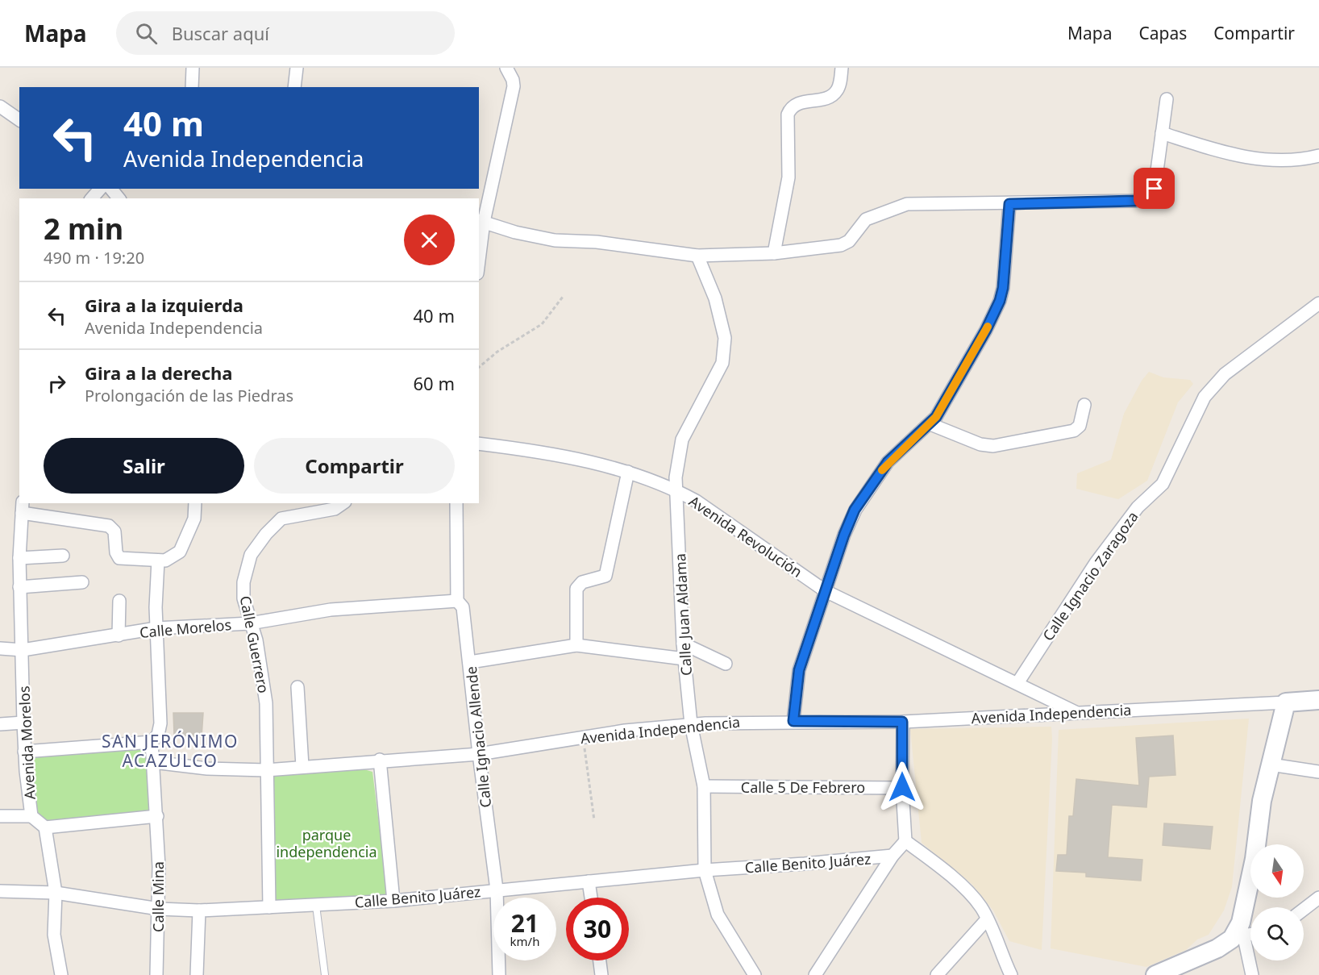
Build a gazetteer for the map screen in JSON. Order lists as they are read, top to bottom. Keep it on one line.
{"streets":{"street":["Avenida Revolución","Calle Ignacio Zaragoza","Calle Juan Aldama","Calle Morelos","Calle Guerrero","Avenida Independencia","Calle Ignacio Allende","Avenida Morelos","Calle 5 De Febrero","Calle Benito Juárez","Calle Mina"]},"crossings":[["Avenida Revolución","Calle Ignacio Zaragoza"],["Avenida Revolución","Calle Juan Aldama"],["Avenida Revolución","Avenida Independencia"],["Calle Juan Aldama","Avenida Independencia"],["Calle Juan Aldama","Calle 5 De Febrero"],["Calle Juan Aldama","Calle Benito Juárez"],["Calle Morelos","Calle Guerrero"],["Calle Morelos","Calle Ignacio Allende"],["Calle Morelos","Avenida Morelos"],["Calle Guerrero","Avenida Independencia"],["Calle Guerrero","Calle Benito Juárez"],["Avenida Independencia","Calle Ignacio Allende"],["Avenida Independencia","Calle Mina"],["Calle Ignacio Allende","Calle Benito Juárez"],["Calle Benito Juárez","Calle Mina"]],"districts":["SAN JERÓNIMO ACAZULCO"],"parks":["parque independencia"],"north":"bottom","page":{"header":"Mapa","search":"Buscar aquí","nav":["Mapa","Capas","Compartir"],"turn":["40 m","Avenida Independencia"],"heading":["2 min","490 m · 19:20"],"list":[{"name":"Gira a la izquierda","note":"Avenida Independencia","value":"40 m"},{"name":"Gira a la derecha","note":"Prolongación de las Piedras","value":"60 m"}],"buttons":["Salir","Compartir"],"speed":"21 km/h","limit":"30"}}
